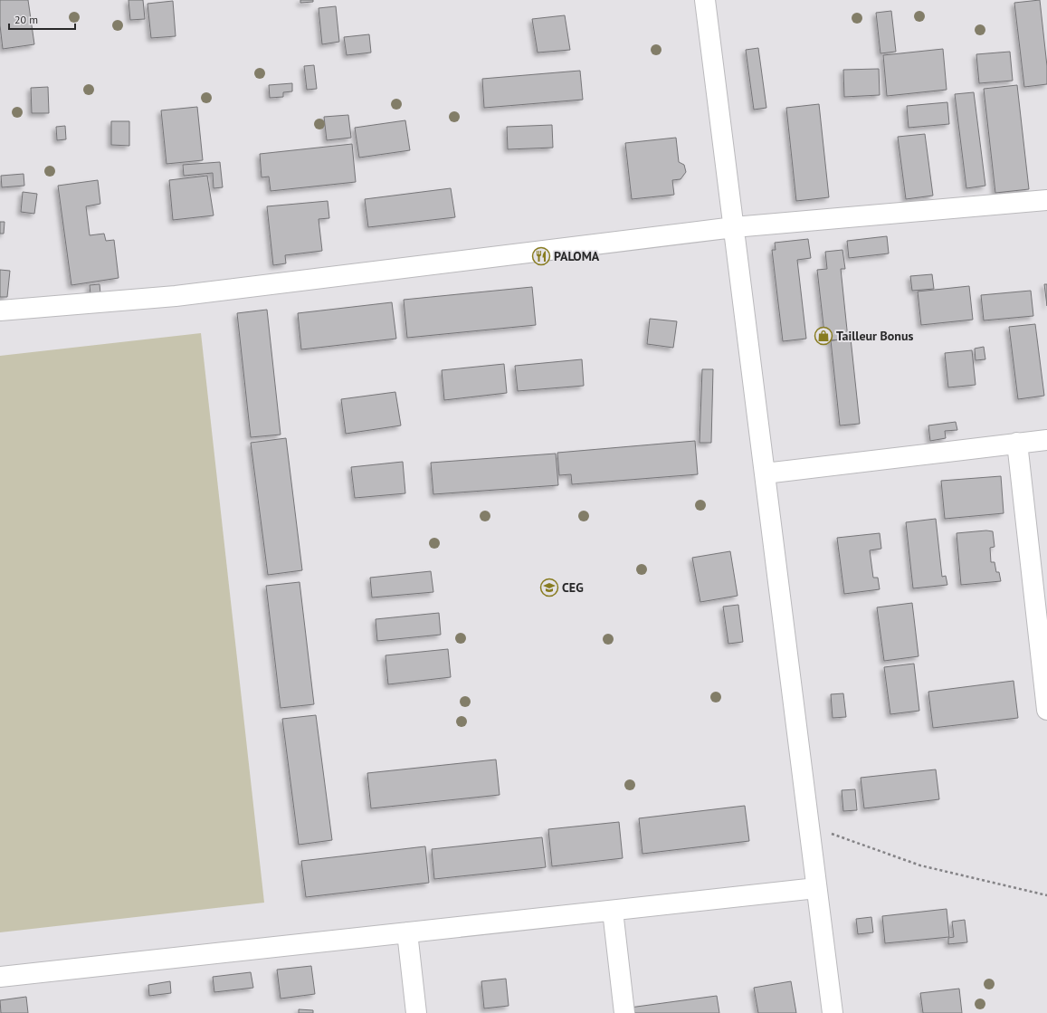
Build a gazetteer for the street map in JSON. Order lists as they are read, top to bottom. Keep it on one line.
{"places":{"restaurant":["PALOMA"],"shop":["Tailleur Bonus"],"school or university":["CEG"]},"scale_bar":"20 m"}
